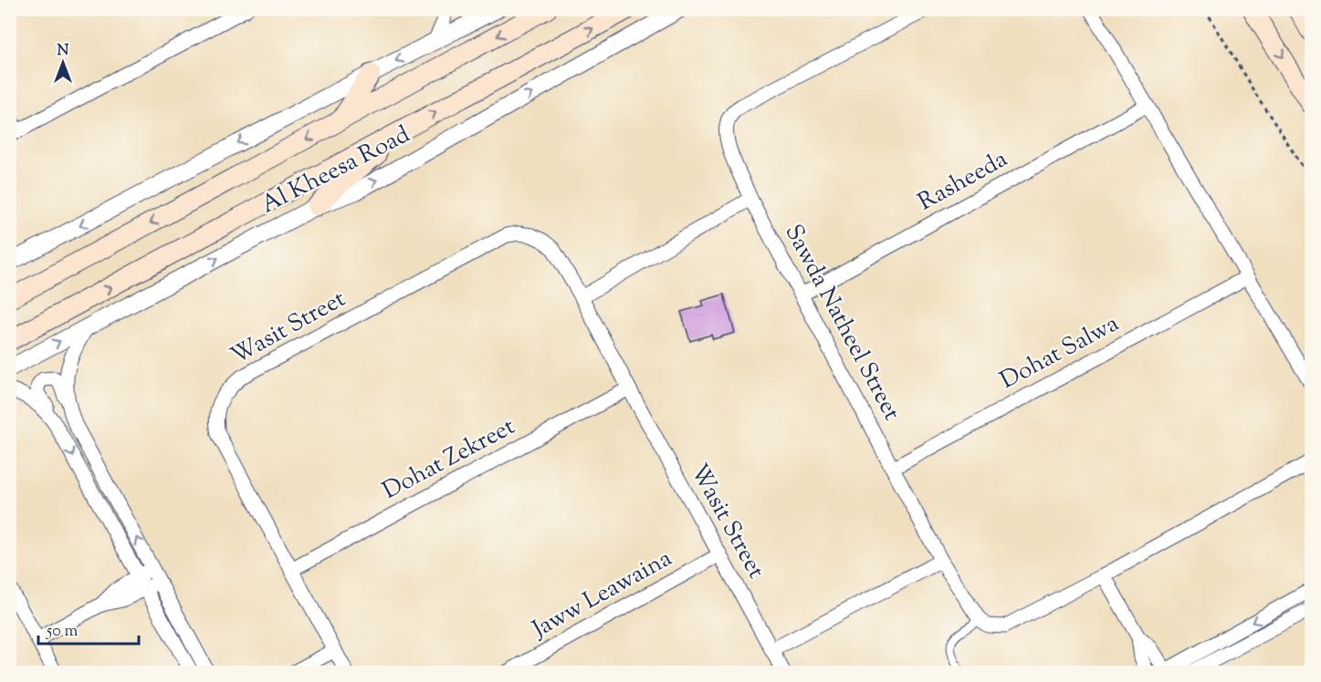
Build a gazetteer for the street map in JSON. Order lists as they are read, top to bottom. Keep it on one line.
{"streets":{"main road":["Al Kheesa Road"],"street":["Rasheeda","Sawda Natheel Street","Wasit Street","Dohat Salwa","Dohat Zekreet","Jaww Leawaina"]},"crossings":[["Rasheeda","Sawda Natheel Street"],["Sawda Natheel Street","Dohat Salwa"],["Wasit Street","Dohat Zekreet"],["Wasit Street","Jaww Leawaina"]],"scale_bar":"50 m","north":"top"}
